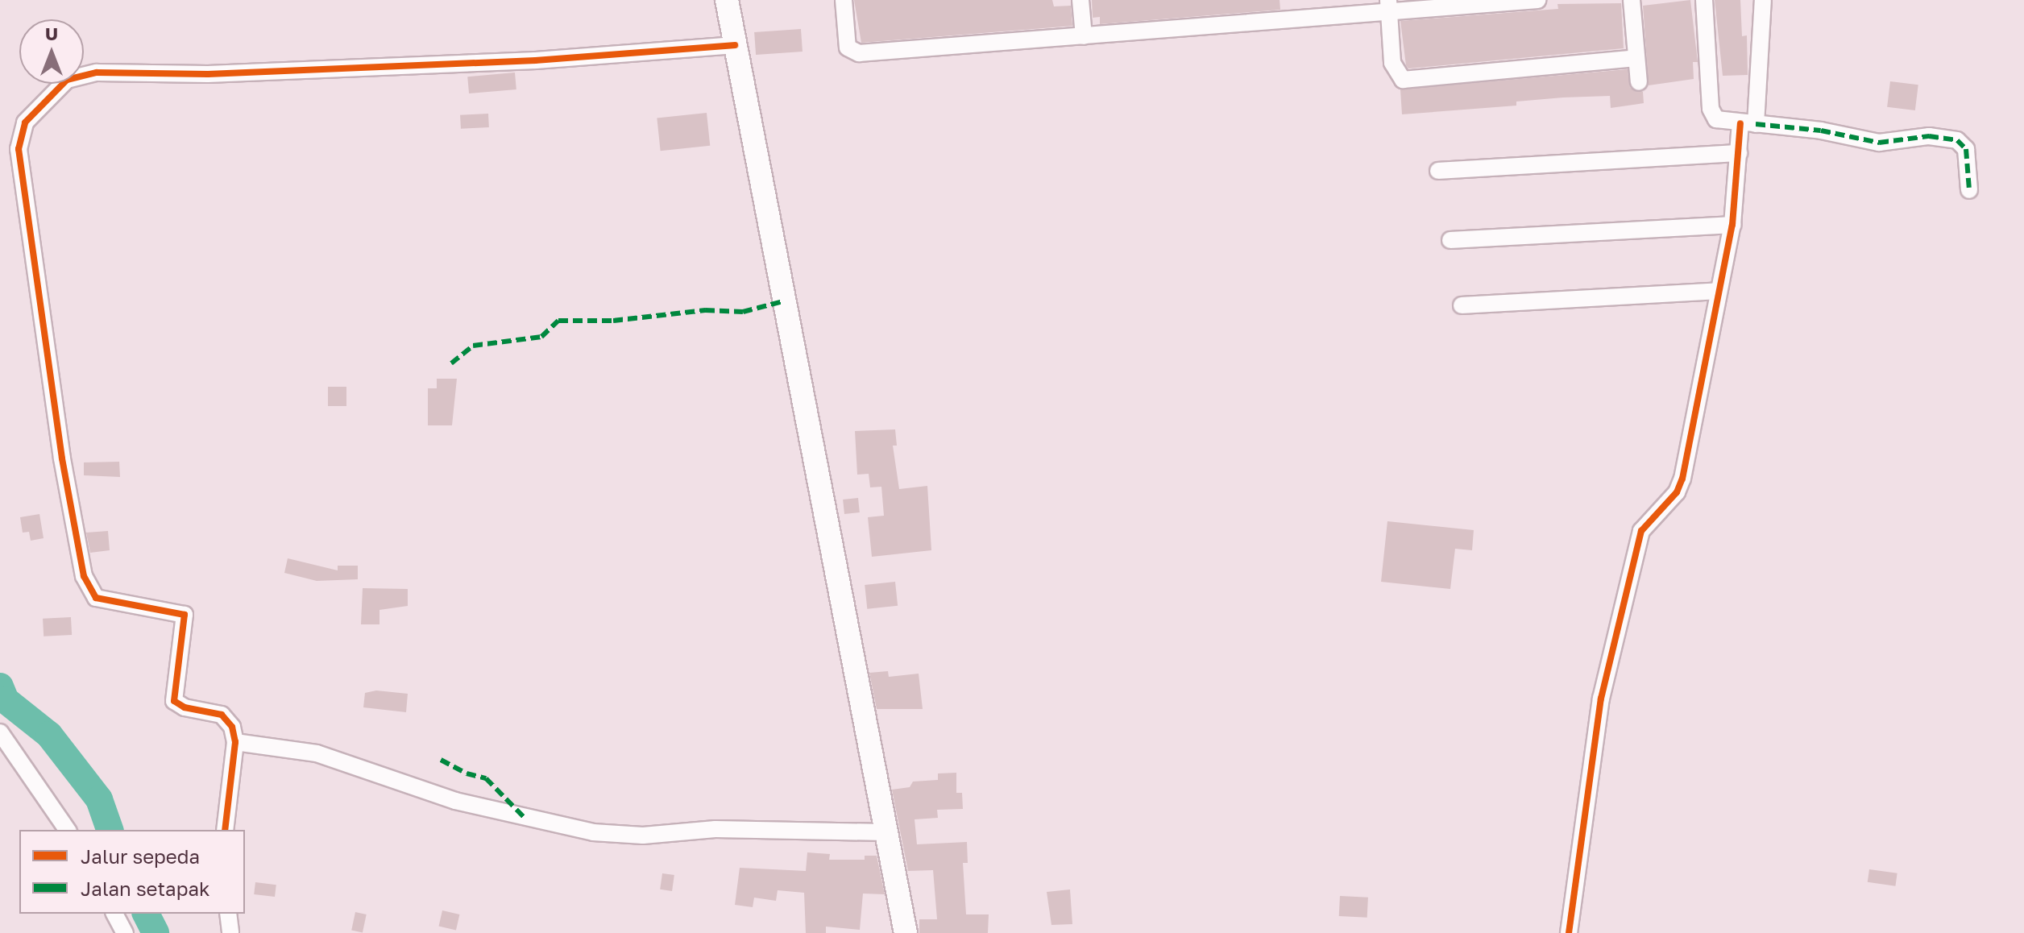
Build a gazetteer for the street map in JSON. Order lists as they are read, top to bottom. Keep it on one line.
{"legend":["Jalur sepeda","Jalan setapak"],"north":"top"}
